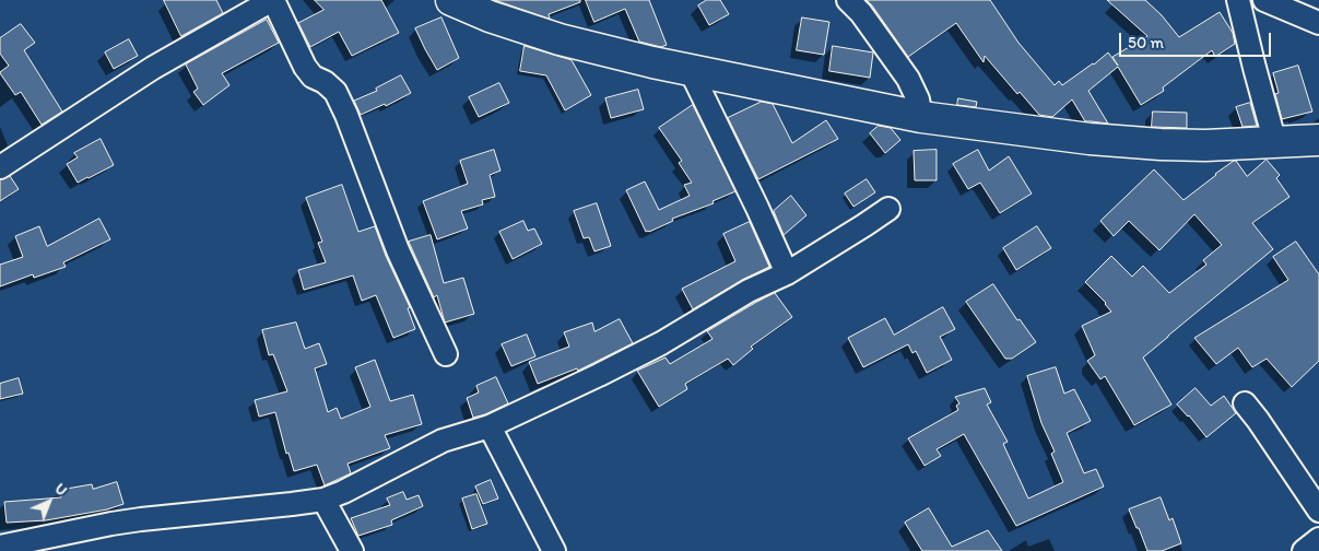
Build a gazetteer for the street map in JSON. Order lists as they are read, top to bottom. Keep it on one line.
{"scale_bar":"50 m","north":"top right"}
